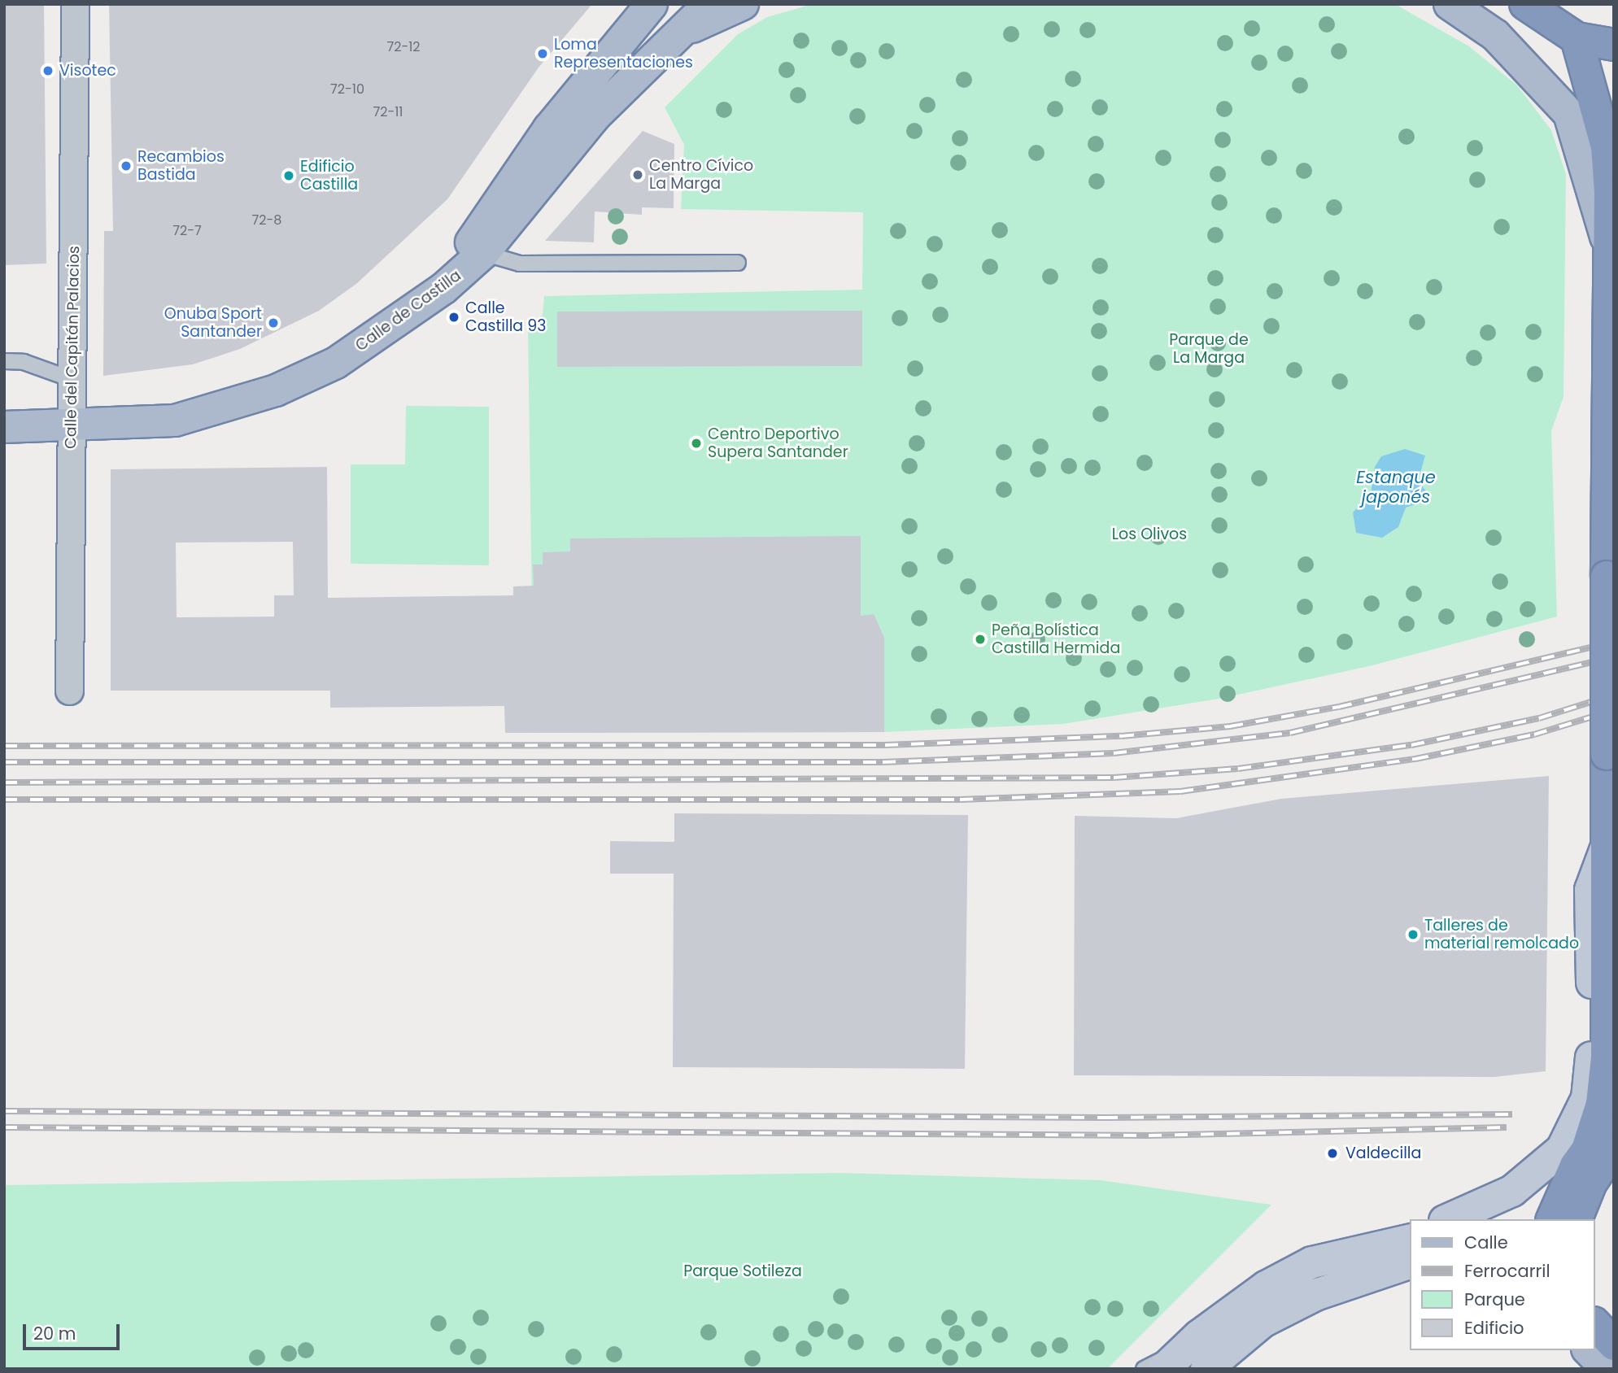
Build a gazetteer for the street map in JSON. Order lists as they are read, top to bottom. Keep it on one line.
{"streets":{"main road":["Calle de Castilla"],"street":["Calle del Capitán Palacios"]},"crossings":[["Calle de Castilla","Calle del Capitán Palacios"]],"water":["Estanque japonés"],"parks":["Parque de La Marga","Los Olivos","Parque Sotileza"],"places":["Loma Representaciones","Visotec","Recambios Bastida","Centro Cívico La Marga","Edificio Castilla","Calle Castilla 93","Onuba Sport Santander","Centro Deportivo Supera Santander","Peña Bolística Castilla Hermida","Talleres de material remolcado","Valdecilla"],"house_numbers":["72-12","72-10","72-11","72-8","72-7"],"legend":["Calle","Ferrocarril","Parque","Edificio"],"scale_bar":"20 m"}
